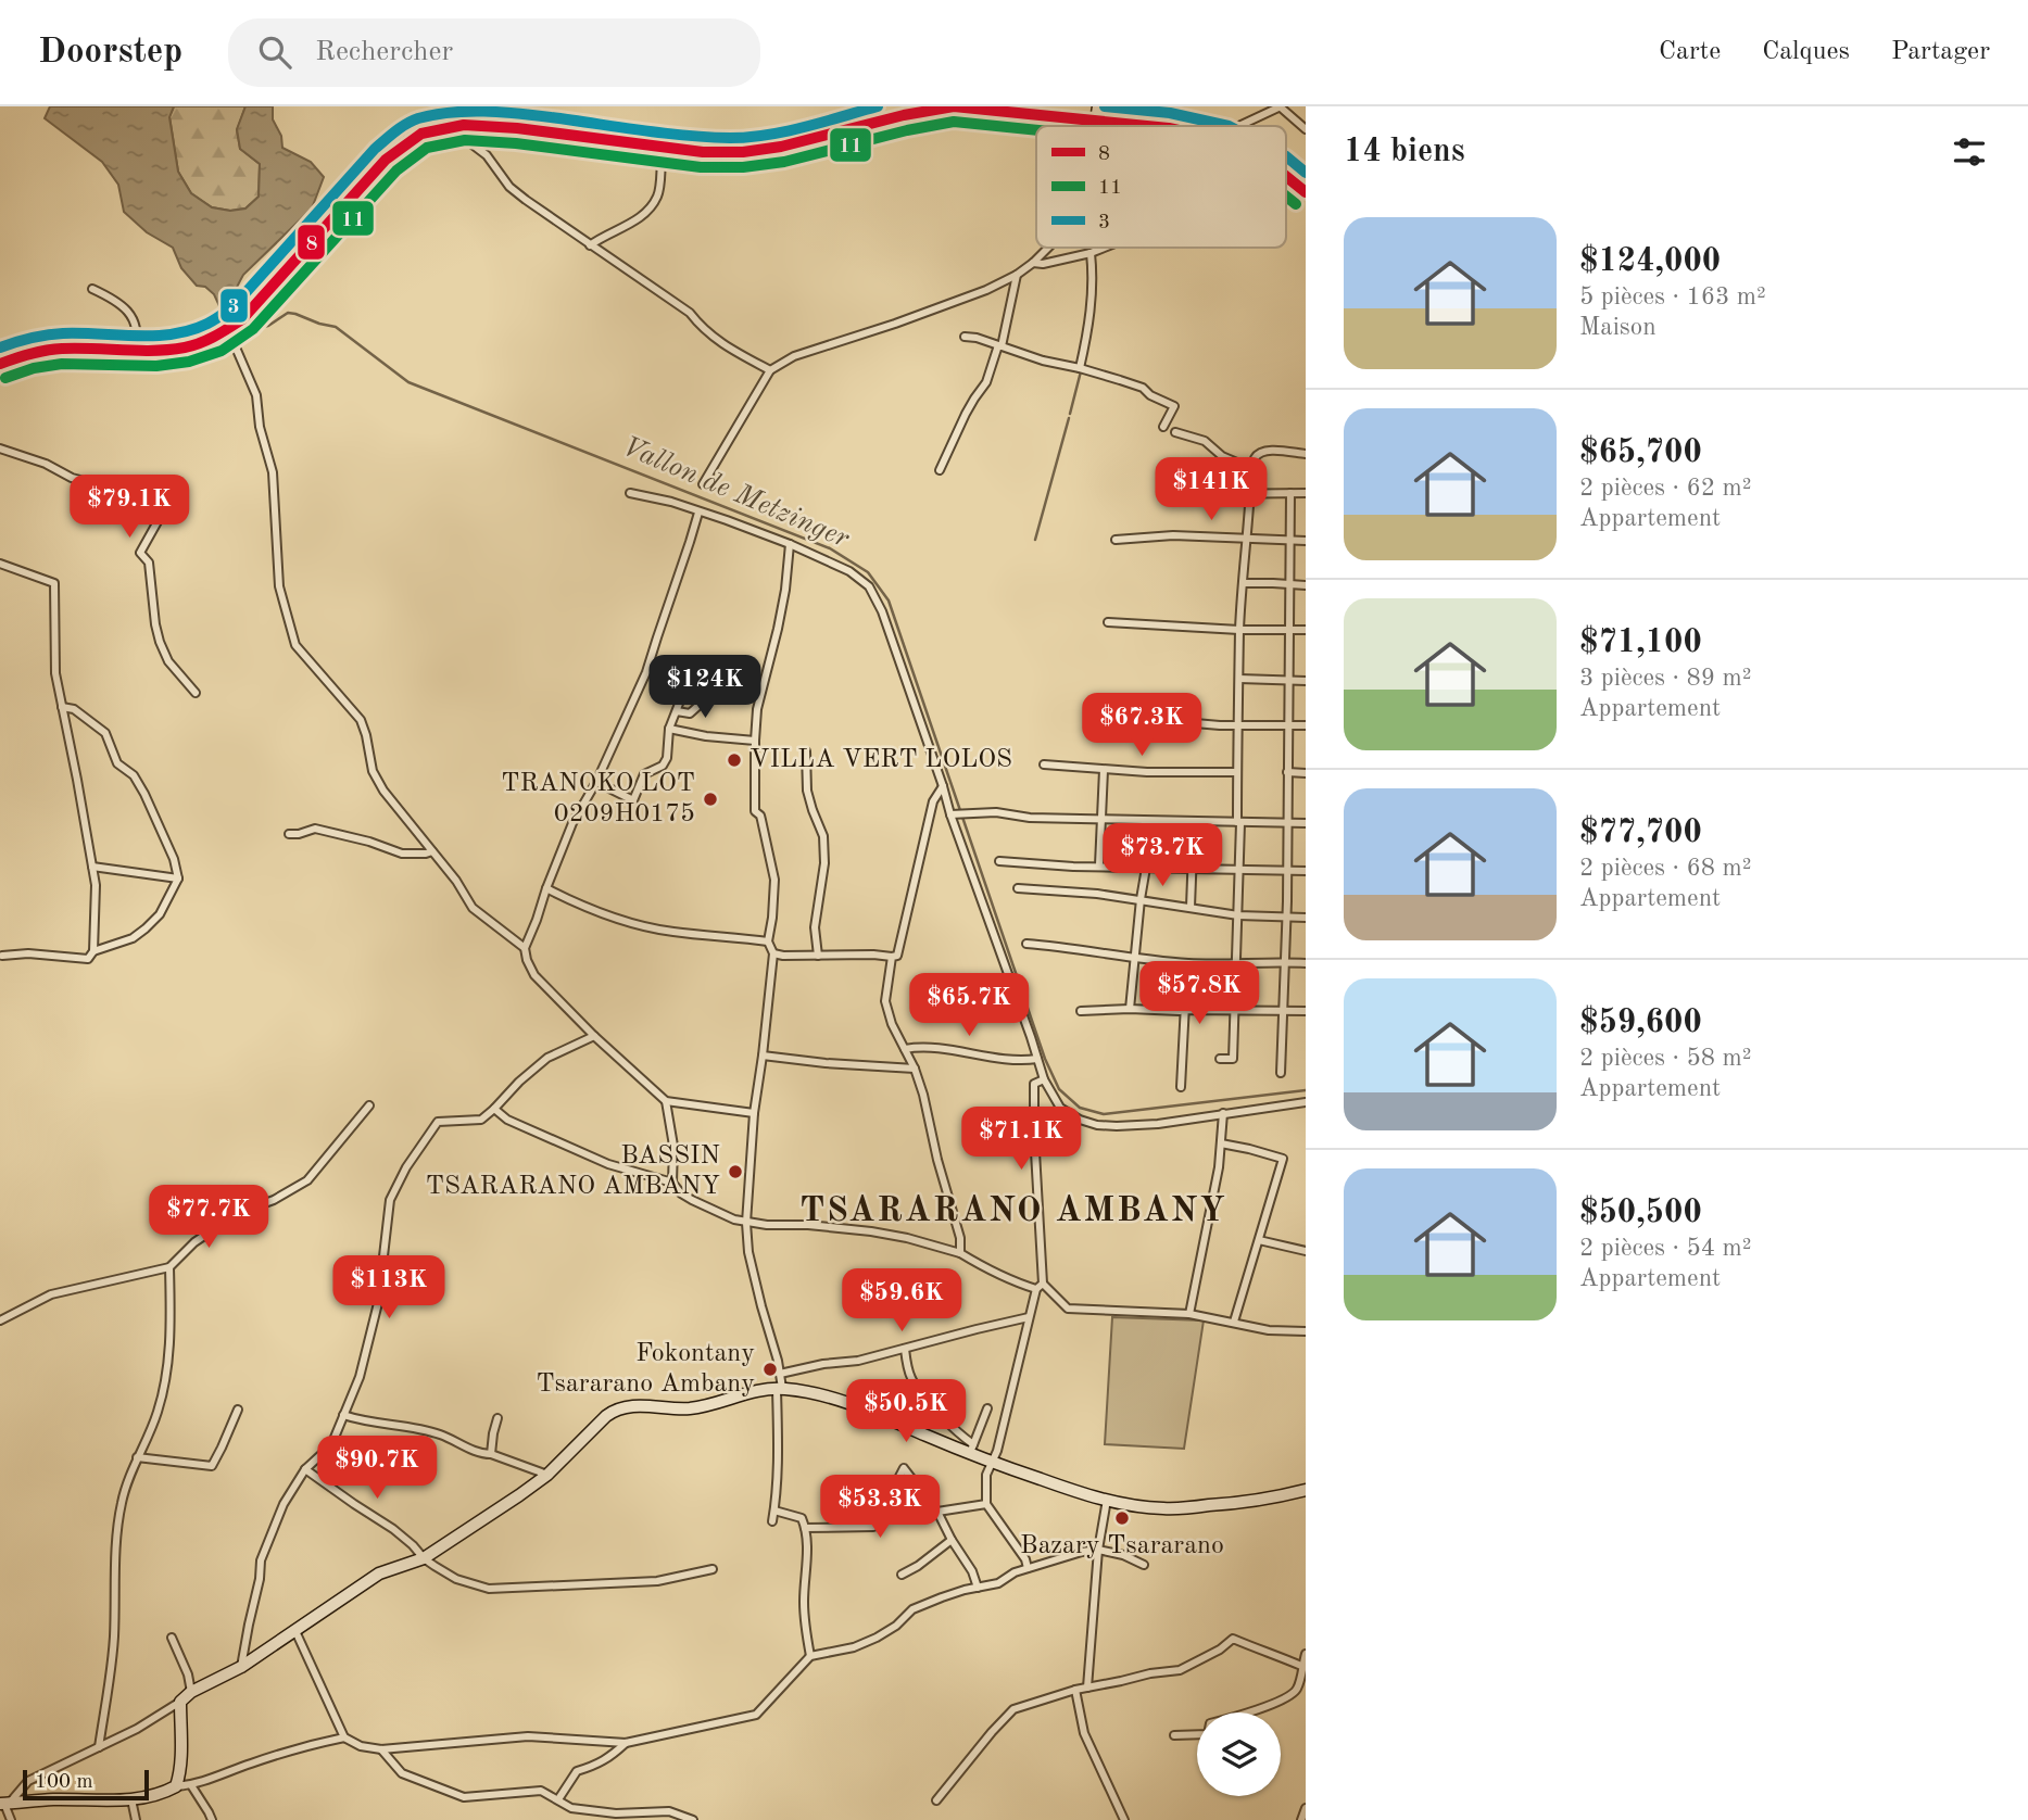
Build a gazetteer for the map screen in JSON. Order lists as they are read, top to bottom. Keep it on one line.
{"districts":["TSARARANO AMBANY"],"water":["Vallon de Metzinger"],"places":["VILLA VERT LOLOS","TRANOKO LOT 0209H0175","BASSIN TSARARANO AMBANY","Fokontany Tsararano Ambany","Bazary Tsararano"],"lines":["transit line 8","transit line 3","transit line 11"],"legend":["8","11","3"],"scale_bar":"100 m","page":{"header":"Doorstep","search":"Rechercher","nav":["Carte","Calques","Partager"],"heading":"14 biens","list":[{"name":"$124,000","note":"5 pièces · 163 m² · Maison"},{"name":"$65,700","note":"2 pièces · 62 m² · Appartement"},{"name":"$71,100","note":"3 pièces · 89 m² · Appartement"},{"name":"$77,700","note":"2 pièces · 68 m² · Appartement"},{"name":"$59,600","note":"2 pièces · 58 m² · Appartement"},{"name":"$50,500","note":"2 pièces · 54 m² · Appartement"}],"price":["$141K","$79.1K","$124K","$67.3K","$73.7K","$57.8K","$65.7K","$71.1K","$77.7K","$113K","$59.6K","$50.5K","$90.7K","$53.3K"],"scale":"100 m"}}
